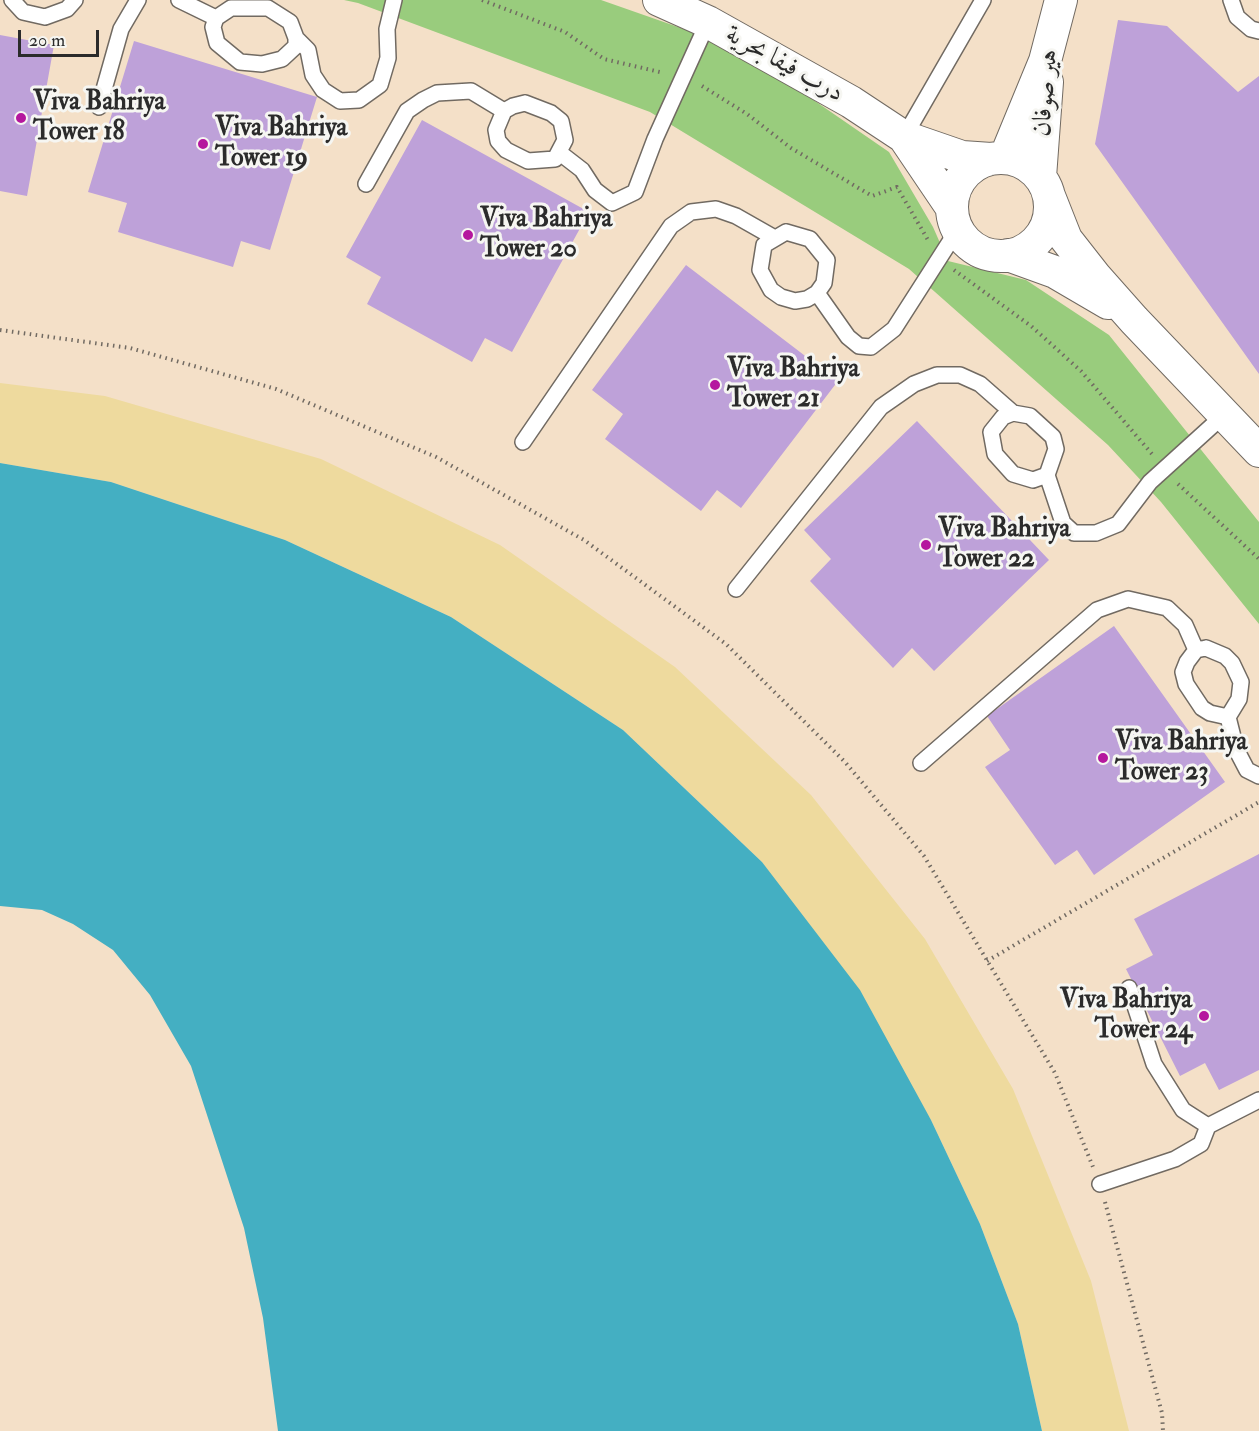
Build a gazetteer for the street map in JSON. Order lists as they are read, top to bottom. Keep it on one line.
{"streets":{"street":["درب فيفا بحرية","هير صوفان"]},"crossings":[["درب فيفا بحرية","هير صوفان"]],"places":["Viva Bahriya Tower 18","Viva Bahriya Tower 19","Viva Bahriya Tower 20","Viva Bahriya Tower 21","Viva Bahriya Tower 22","Viva Bahriya Tower 23","Viva Bahriya Tower 24"],"scale_bar":"20 m"}
